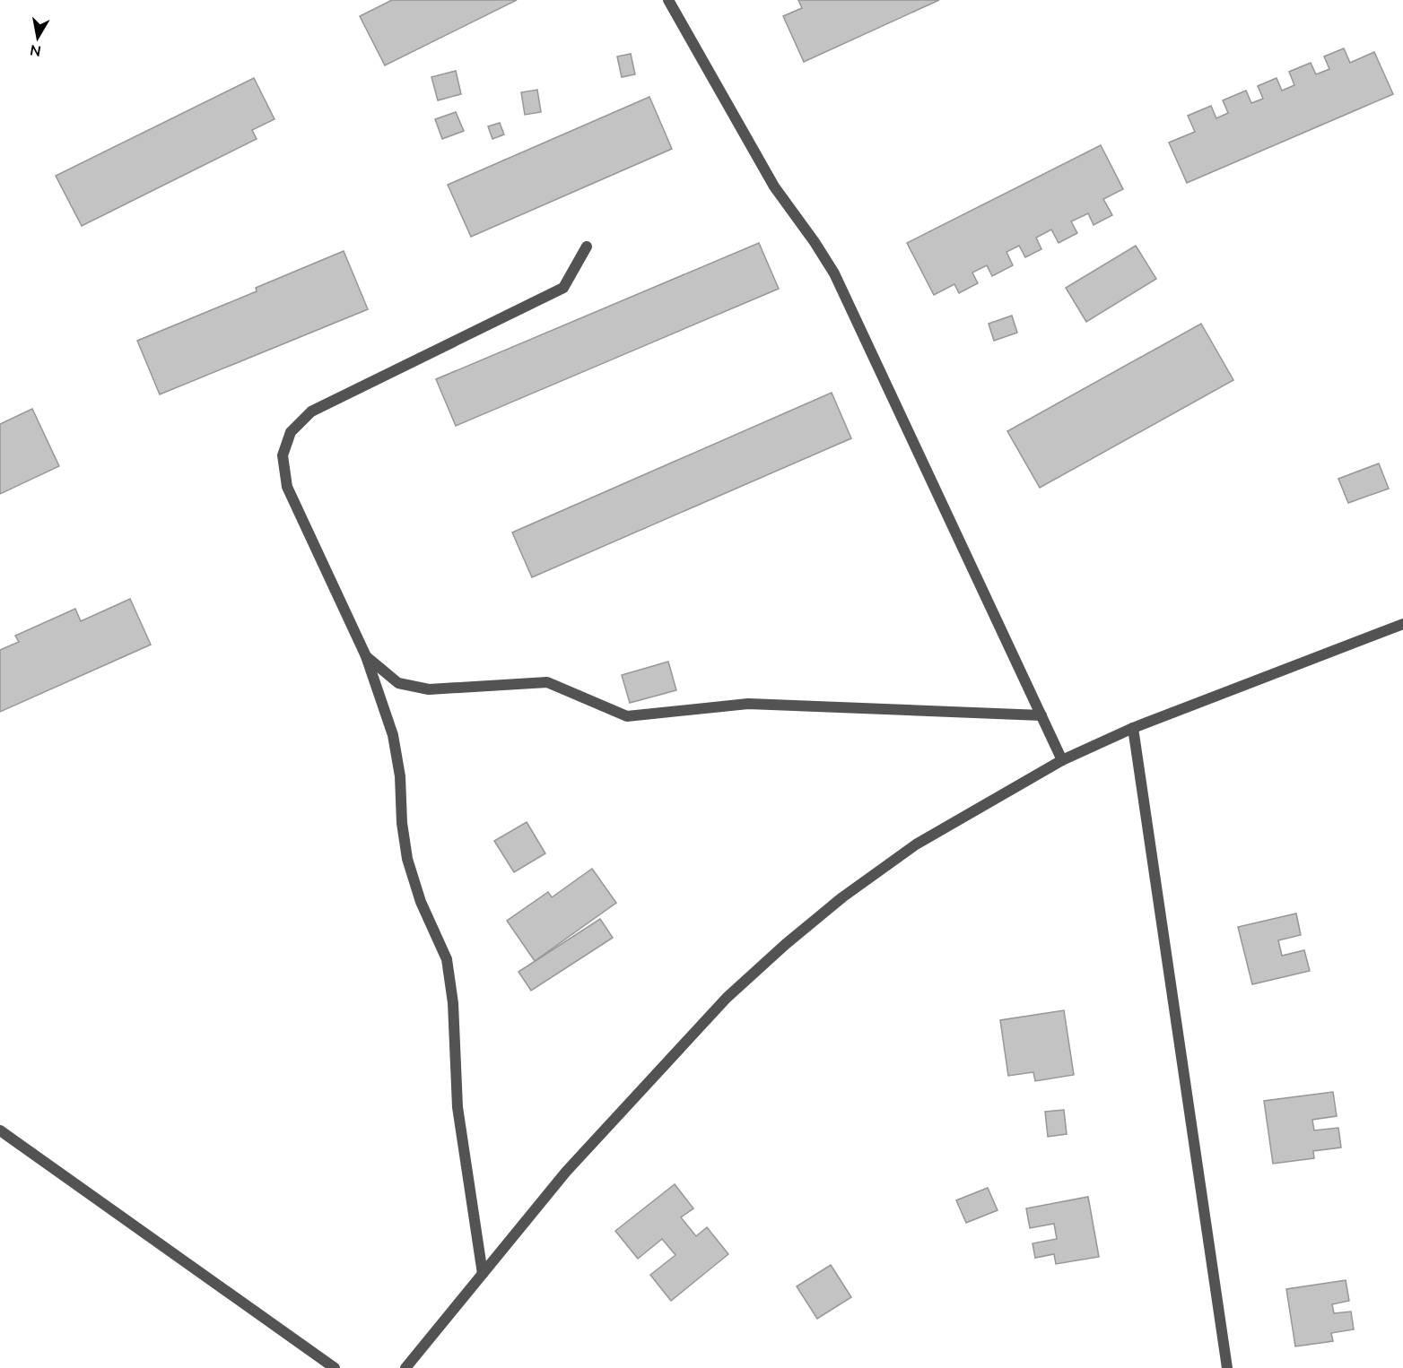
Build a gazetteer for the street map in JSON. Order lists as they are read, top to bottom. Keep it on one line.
{"north":"bottom"}
